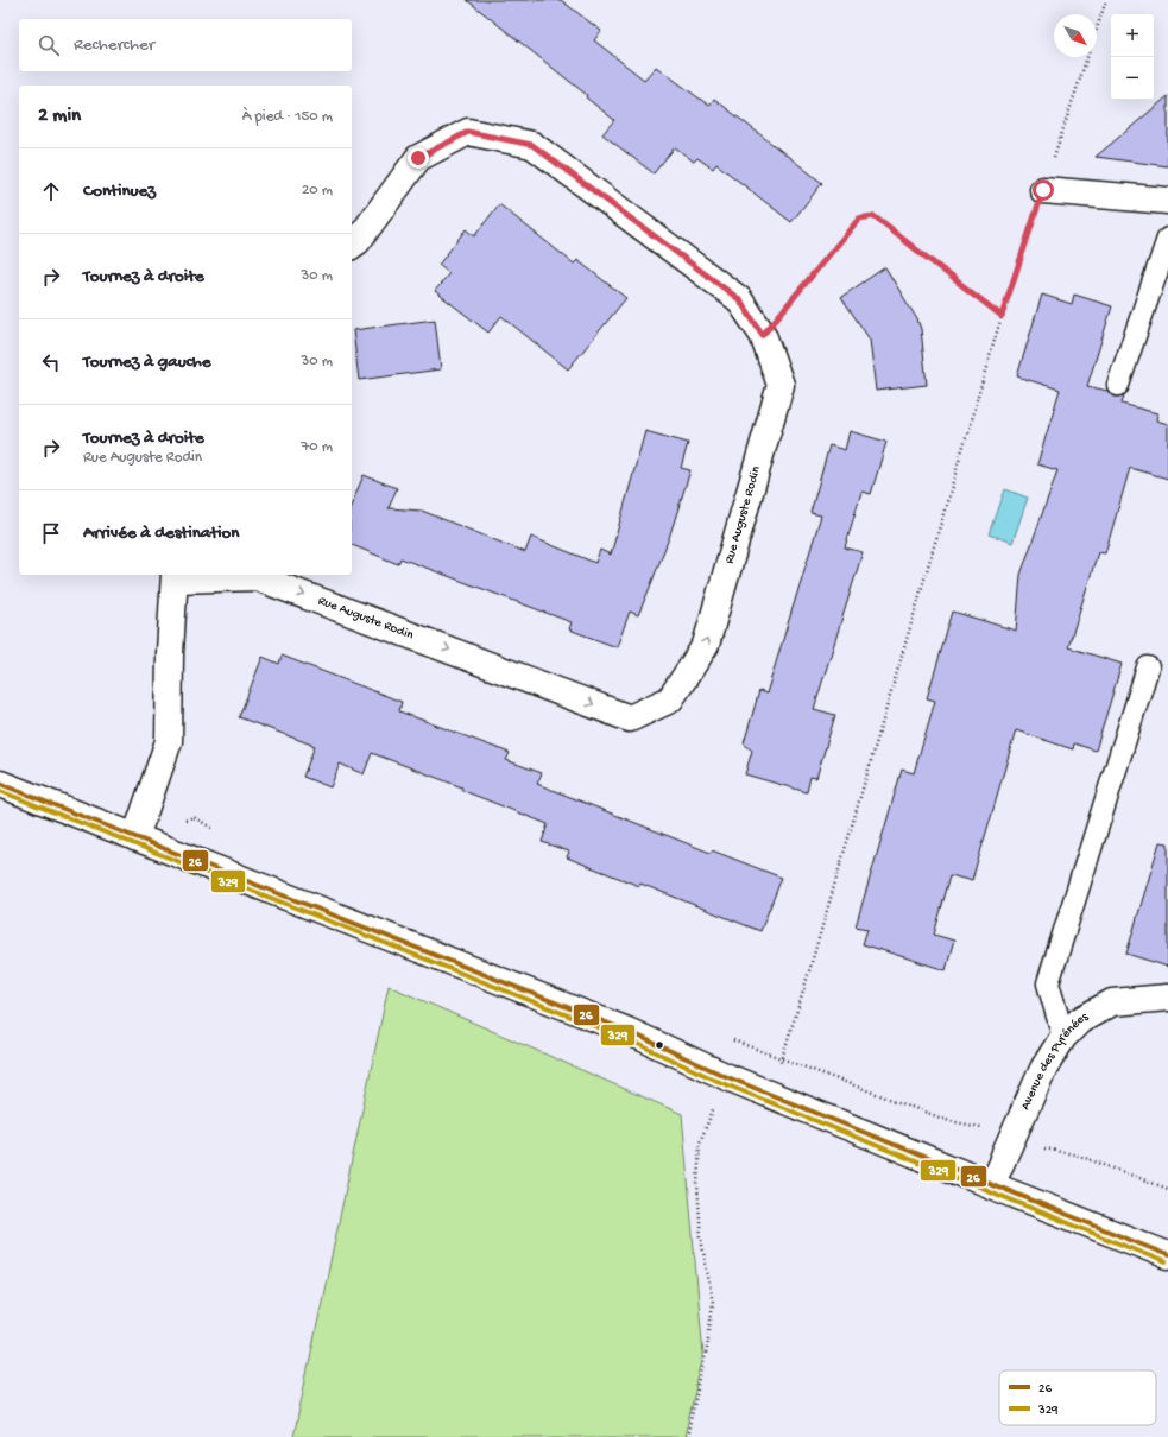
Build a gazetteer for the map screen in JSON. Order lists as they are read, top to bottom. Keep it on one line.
{"streets":{"street":["Rue Auguste Rodin","Avenue des Pyrénées"]},"lines":["transit line 26","transit line 329"],"legend":["26","329"],"north":"bottom right","page":{"map_buttons":["+","−"],"search":"Rechercher","heading":["2 min","À pied · 150 m"],"list":[["Continuez","20 m"],["Tournez à droite","30 m"],["Tournez à gauche","30 m"],["Tournez à droite","Rue Auguste Rodin","70 m"],"Arrivée à destination"]}}
